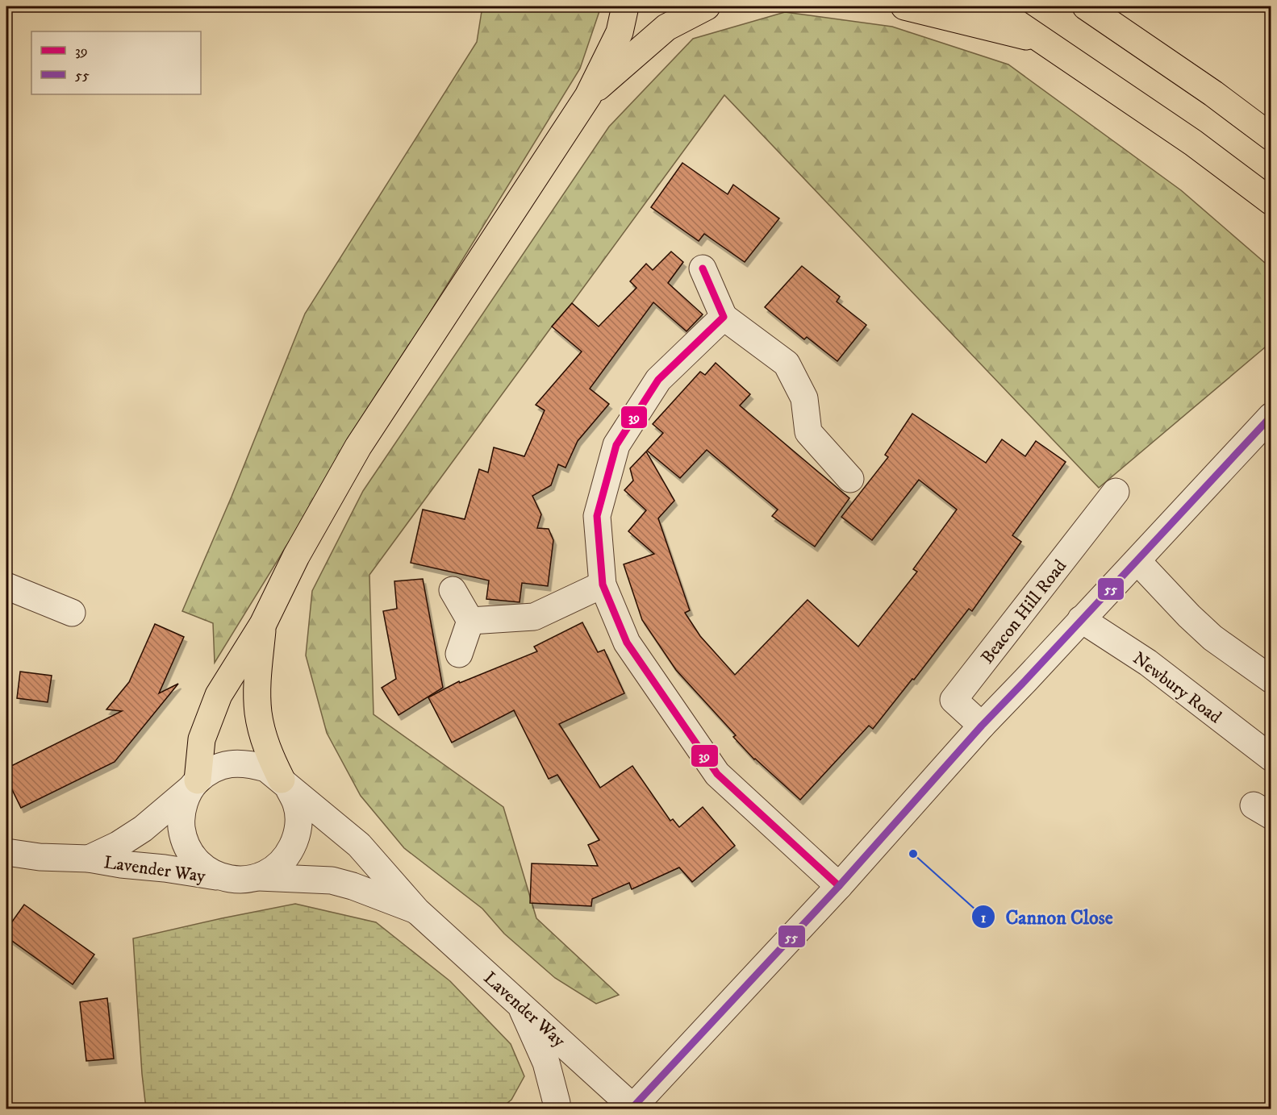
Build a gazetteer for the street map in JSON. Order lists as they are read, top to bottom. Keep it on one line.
{"streets":{"street":["Beacon Hill Road","Newbury Road","Lavender Way"]},"places":["Cannon Close"],"lines":["transit line 39","transit line 55"],"legend":["39","55"]}
